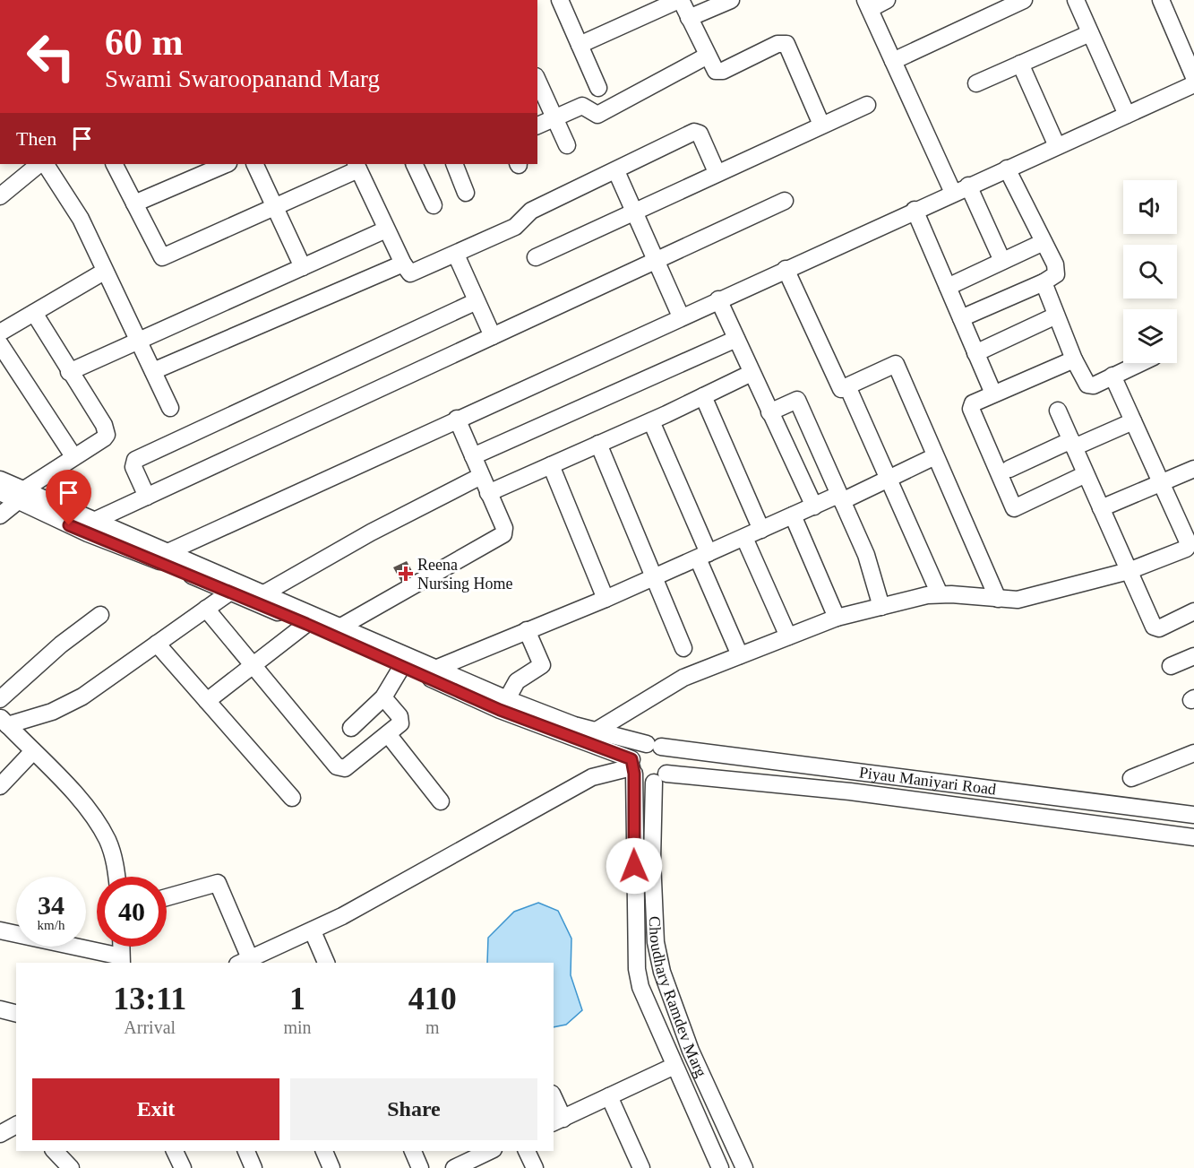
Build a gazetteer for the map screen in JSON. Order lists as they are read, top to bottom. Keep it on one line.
{"streets":{"street":["Piyau Maniyari Road","Choudhary Ramdev Marg"]},"crossings":[["Piyau Maniyari Road","Choudhary Ramdev Marg"]],"places":{"health":["Reena Nursing Home"]},"page":{"turn":["60 m","Swami Swaroopanand Marg"],"then":"Then","speed":"34 km/h","limit":"40","eta":["13:11","Arrival","1","min","410","m"],"buttons":["Exit","Share"]}}
